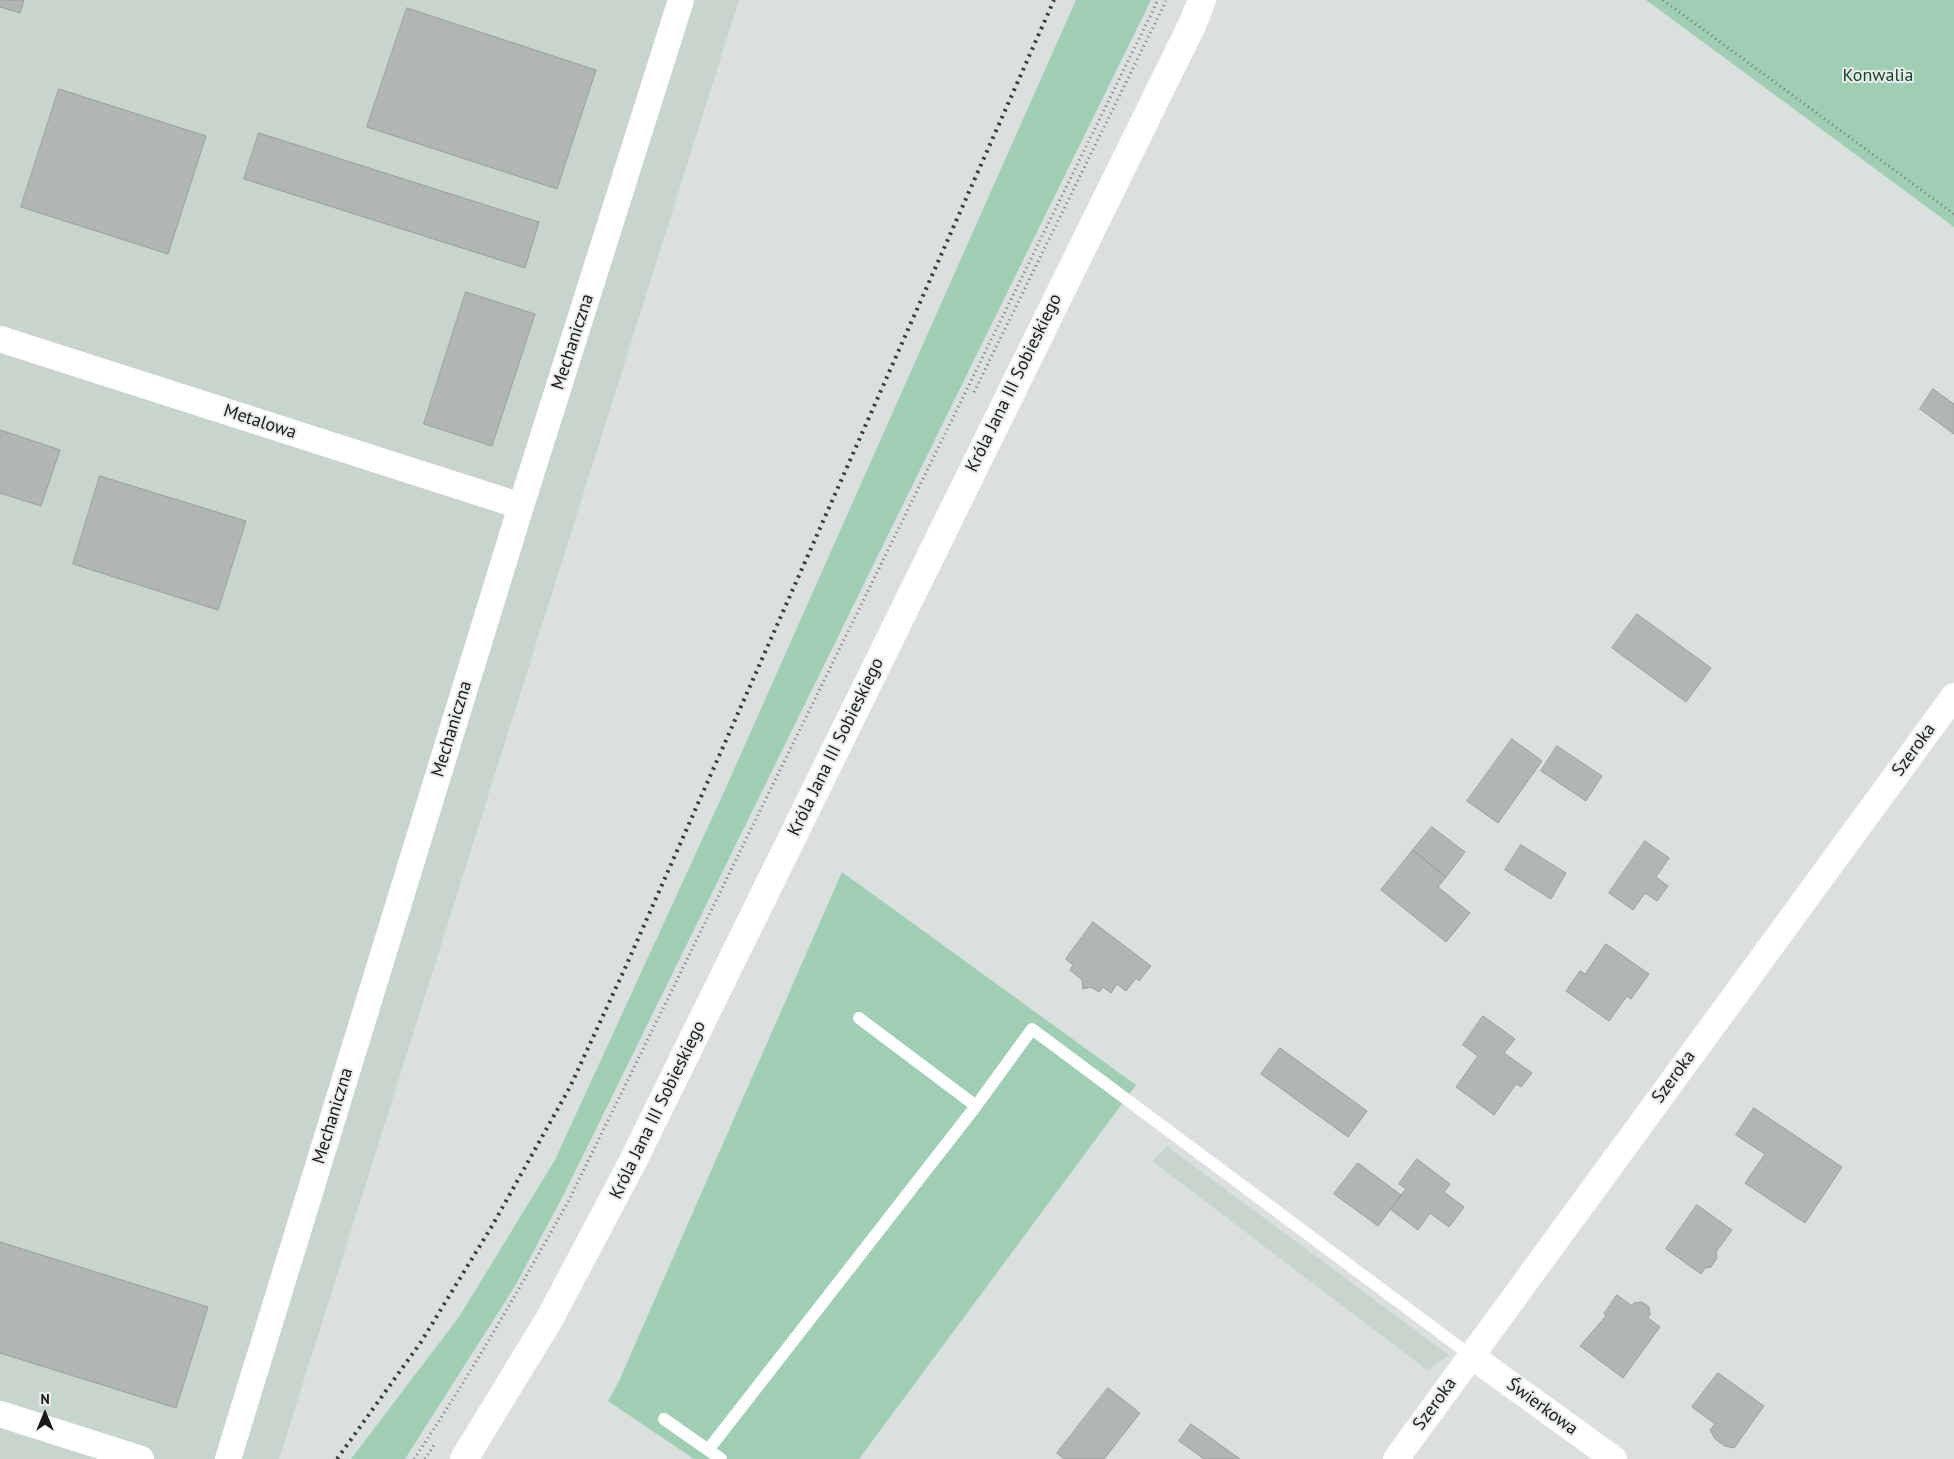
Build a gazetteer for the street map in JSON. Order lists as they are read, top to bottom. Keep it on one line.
{"streets":{"main road":["Króla Jana III Sobieskiego"],"street":["Mechaniczna","Metalowa","Szeroka","Świerkowa"]},"crossings":[["Mechaniczna","Metalowa"],["Szeroka","Świerkowa"]],"parks":["Konwalia"],"north":"top"}
